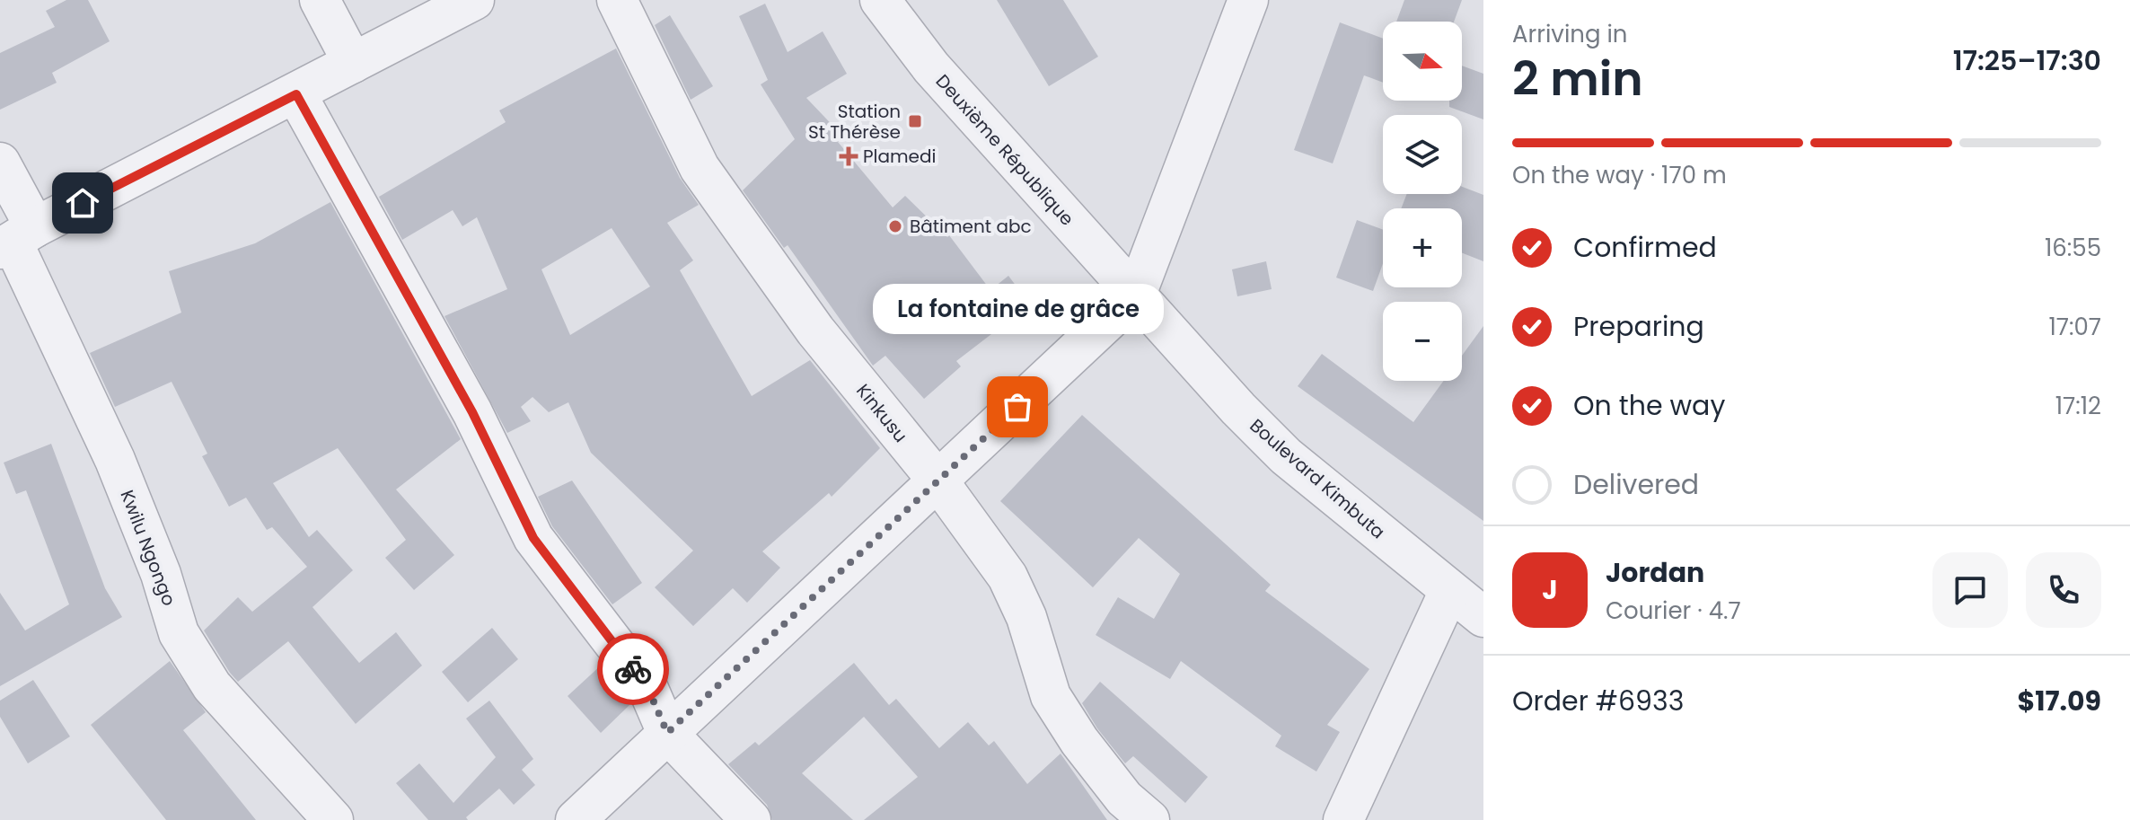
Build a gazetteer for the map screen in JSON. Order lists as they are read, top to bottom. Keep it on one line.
{"streets":{"street":["Deuxième République","Kinkusu","Boulevard Kimbuta","Kwilu Ngongo"]},"crossings":[["Deuxième République","Boulevard Kimbuta"]],"places":{"transit":["Station St Thérèse"],"health":["Plamedi"],"other":["Bâtiment abc","La fontaine de grâce"]},"north":"right","page":{"heading":["2 min","Arriving in","17:25–17:30"],"panel":["Jordan","Courier · 4.7","Order #6933","$17.09"],"map_buttons":["+","−"],"bar":"On the way · 170 m","list":[["Confirmed","16:55"],["Preparing","17:07"],["On the way","17:12"],"Delivered"],"bubble":"La fontaine de grâce","round":"J"}}
